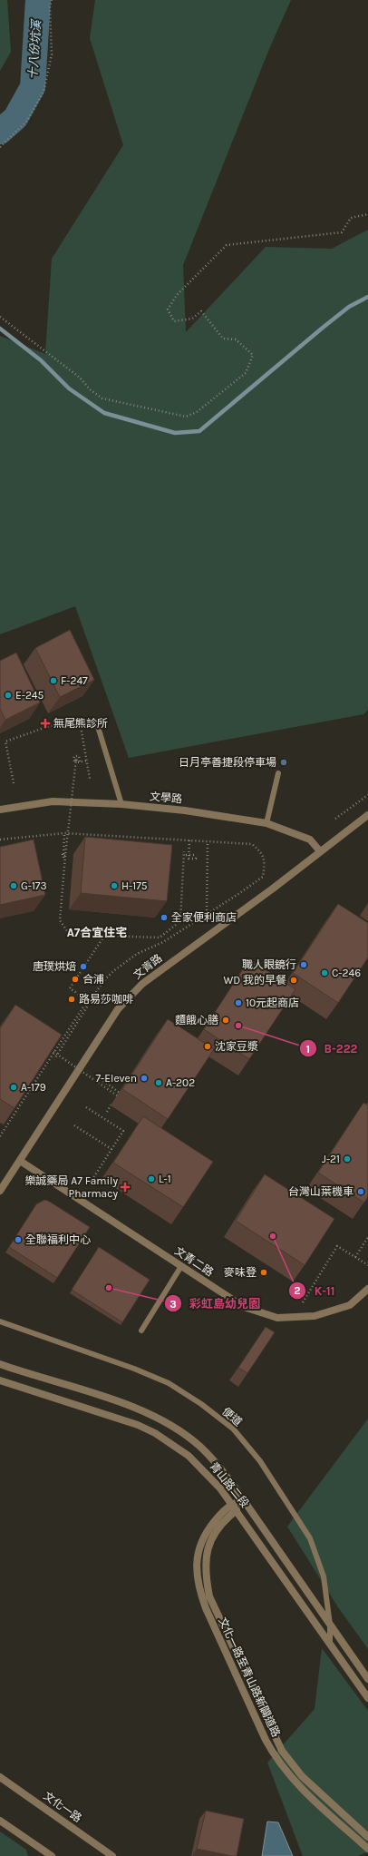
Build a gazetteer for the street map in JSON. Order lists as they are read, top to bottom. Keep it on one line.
{"streets":{"street":["文學路","文青路","文青二路","青山路二段","文化一路至青山路新闢道路","文化一路"],"lane":["便道"]},"crossings":[["文學路","文青路"],["文青路","文青二路"],["便道","青山路二段"],["青山路二段","文化一路至青山路新闢道路"]],"districts":["A7合宜住宅"],"water":["十八份坑溪"],"places":{"other":["F-247","E-245","日月亭善捷段停車場","G-173","H-175","全家便利商店","職人眼鏡行","唐璞烘焙","C-246","合浦","WD 我的早餐","路易莎咖啡","10元起商店","麵餓心膳","B-222","沈家豆漿","7-Eleven","A-202","A-179","J-21","L-1","台灣山葉機車","K-11","全聯福利中心","麥味登","彩虹島幼兒園"],"health":["無尾熊診所","樂誠藥局 A7 Family Pharmacy"]}}
